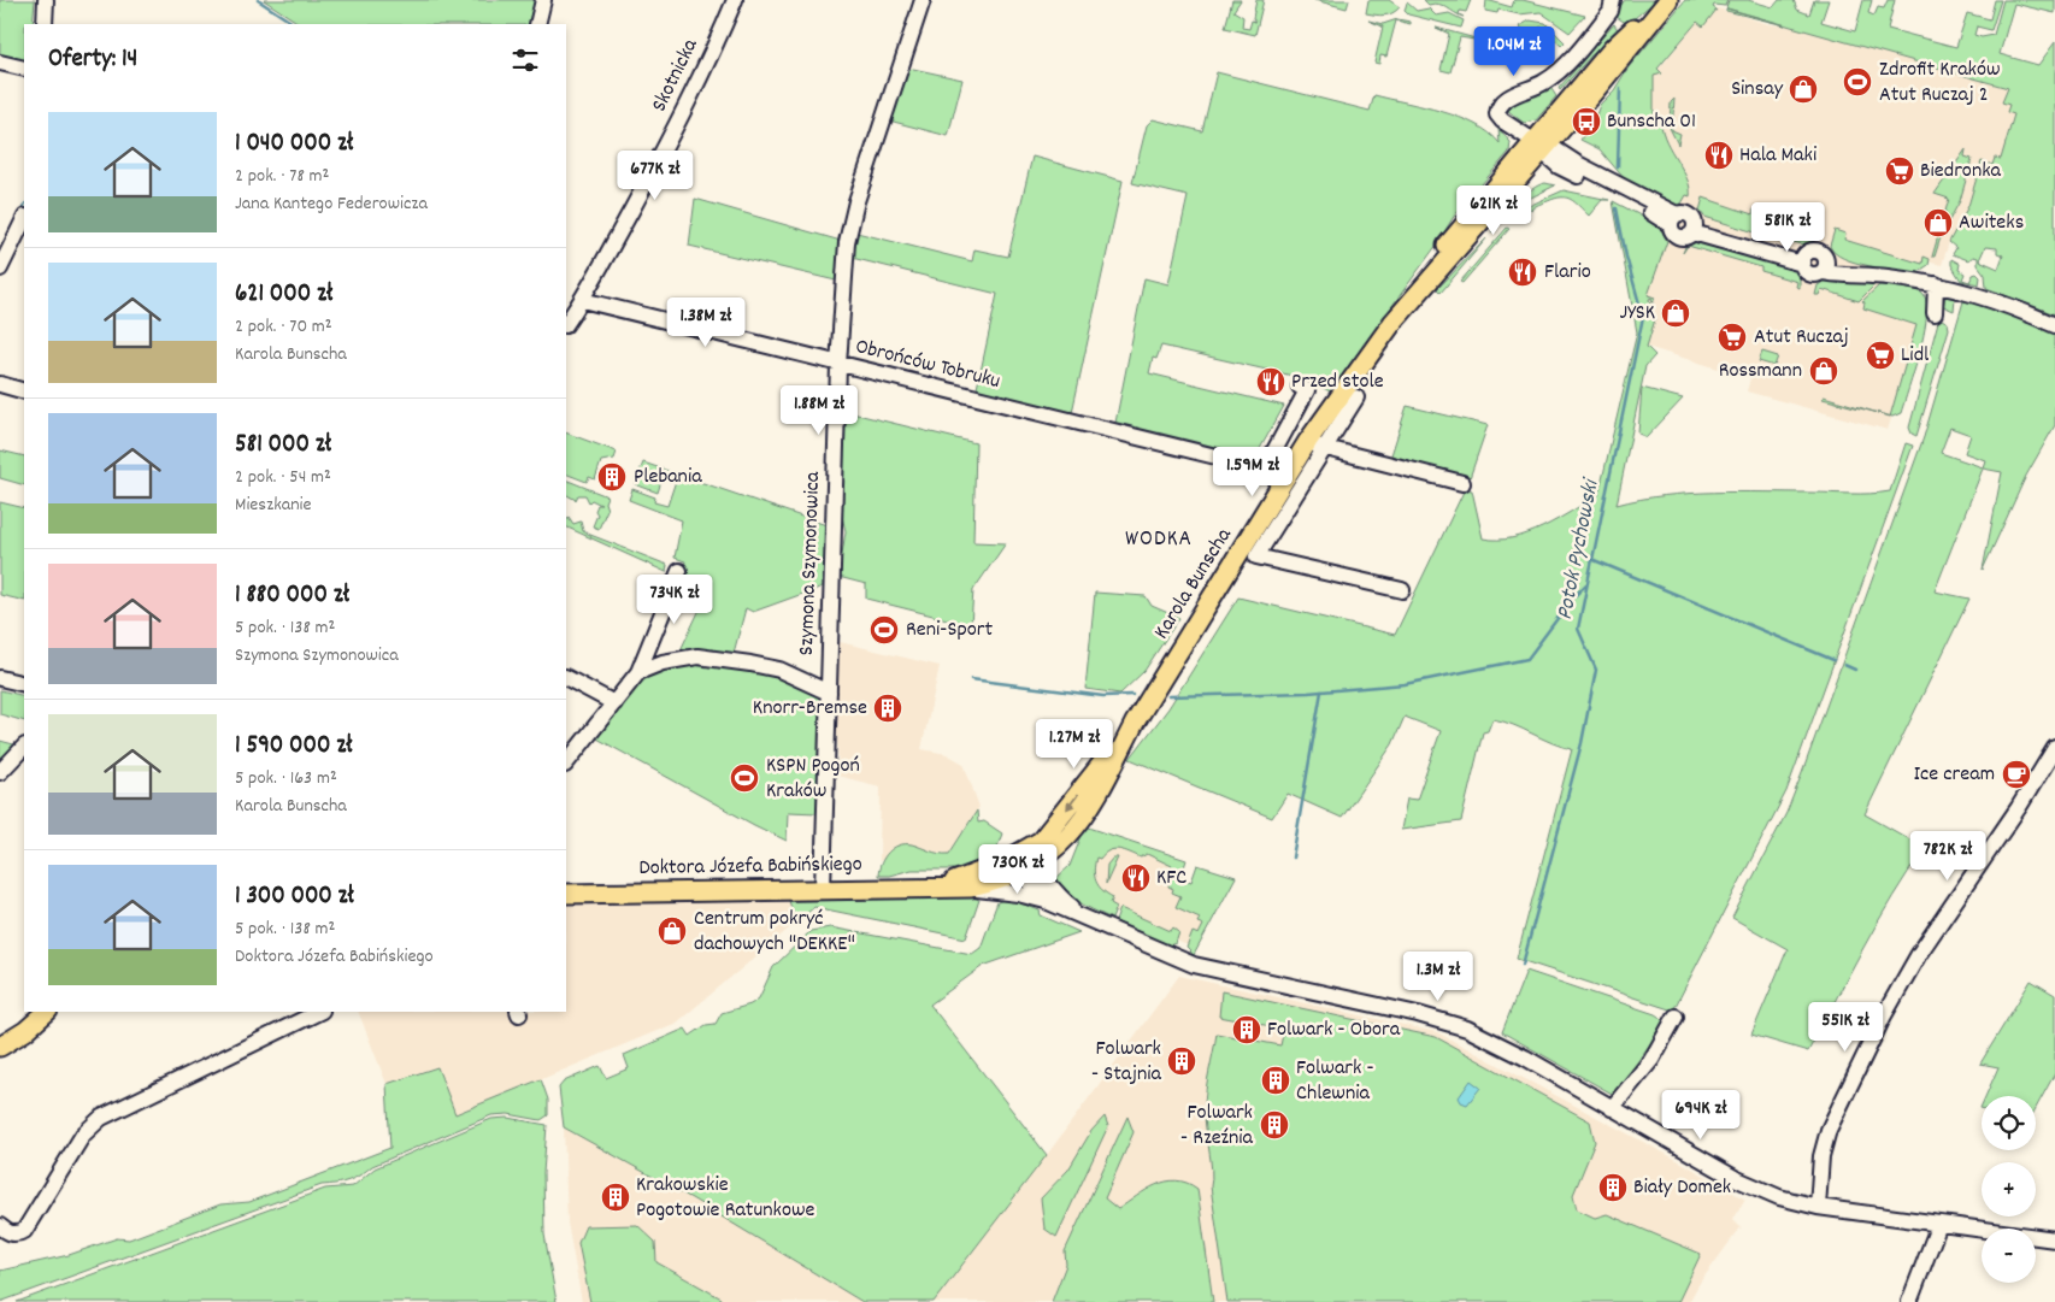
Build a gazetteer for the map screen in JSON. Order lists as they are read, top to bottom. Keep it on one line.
{"streets":{"main road":["Karola Bunscha","Doktora Józefa Babińskiego"],"street":["Skotnicka","Obrońców Tobruku","Szymona Szymonowica"]},"crossings":[["Skotnicka","Obrońców Tobruku"],["Obrońców Tobruku","Szymona Szymonowica"],["Obrońców Tobruku","Karola Bunscha"],["Szymona Szymonowica","Doktora Józefa Babińskiego"],["Karola Bunscha","Doktora Józefa Babińskiego"]],"districts":["WODKA"],"water":["Potok Pychowski"],"places":{"sports":["Zdrofit Kraków Atut Ruczaj 2","Reni-Sport","KSPN Pogoń Kraków"],"shop":["Sinsay","Awiteks","JYSK","Rossmann","Centrum pokryć dachowych \"DEKKE\""],"bus stop":["Bunscha 01"],"restaurant":["Hala Maki","Flario","Przed stole","KFC"],"supermarket":["Biedronka","Atut Ruczaj","Lidl"],"building":["Plebania","Knorr-Bremse","Folwark - Obora","Folwark - Stajnia","Folwark - Chlewnia","Folwark - Rzeźnia","Biały Domek","Krakowskie Pogotowie Ratunkowe"],"cafe":["Ice cream"]},"page":{"heading":"Oferty: 14","price":["1.04M zł","677K zł","621K zł","581K zł","1.38M zł","1.88M zł","1.59M zł","734K zł","1.27M zł","782K zł","730K zł","1.3M zł","551K zł","694K zł"],"list":[{"name":"1 040 000 zł","note":"2 pok. · 78 m² · Jana Kantego Federowicza"},{"name":"621 000 zł","note":"2 pok. · 70 m² · Karola Bunscha"},{"name":"581 000 zł","note":"2 pok. · 54 m² · Mieszkanie"},{"name":"1 880 000 zł","note":"5 pok. · 138 m² · Szymona Szymonowica"},{"name":"1 590 000 zł","note":"5 pok. · 163 m² · Karola Bunscha"},{"name":"1 300 000 zł","note":"5 pok. · 138 m² · Doktora Józefa Babińskiego"}],"map_buttons":["+","−"]}}
